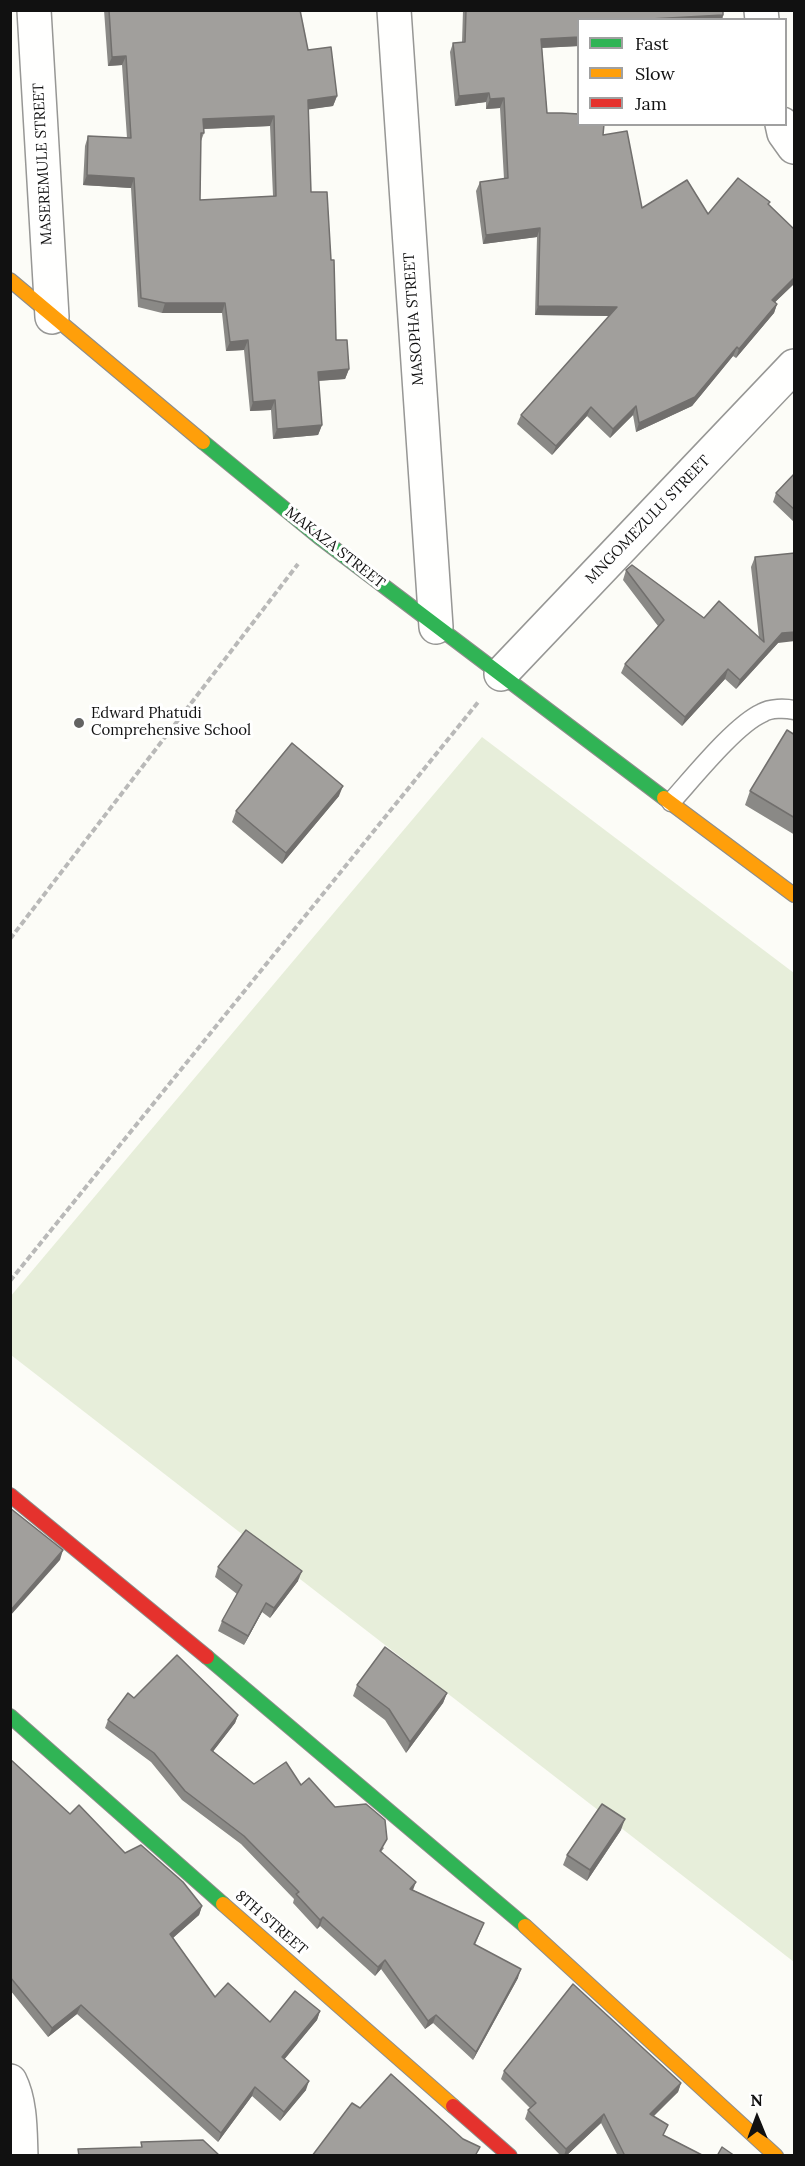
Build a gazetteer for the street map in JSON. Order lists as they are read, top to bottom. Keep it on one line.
{"streets":{"street":["MASEREMULE STREET","MASOPHA STREET","MNGOMEZULU STREET","MAKAZA STREET","8TH STREET"]},"crossings":[["MASEREMULE STREET","MAKAZA STREET"],["MASOPHA STREET","MAKAZA STREET"],["MNGOMEZULU STREET","MAKAZA STREET"]],"places":["Edward Phatudi Comprehensive School"],"legend":["Fast","Slow","Jam"],"north":"top"}
